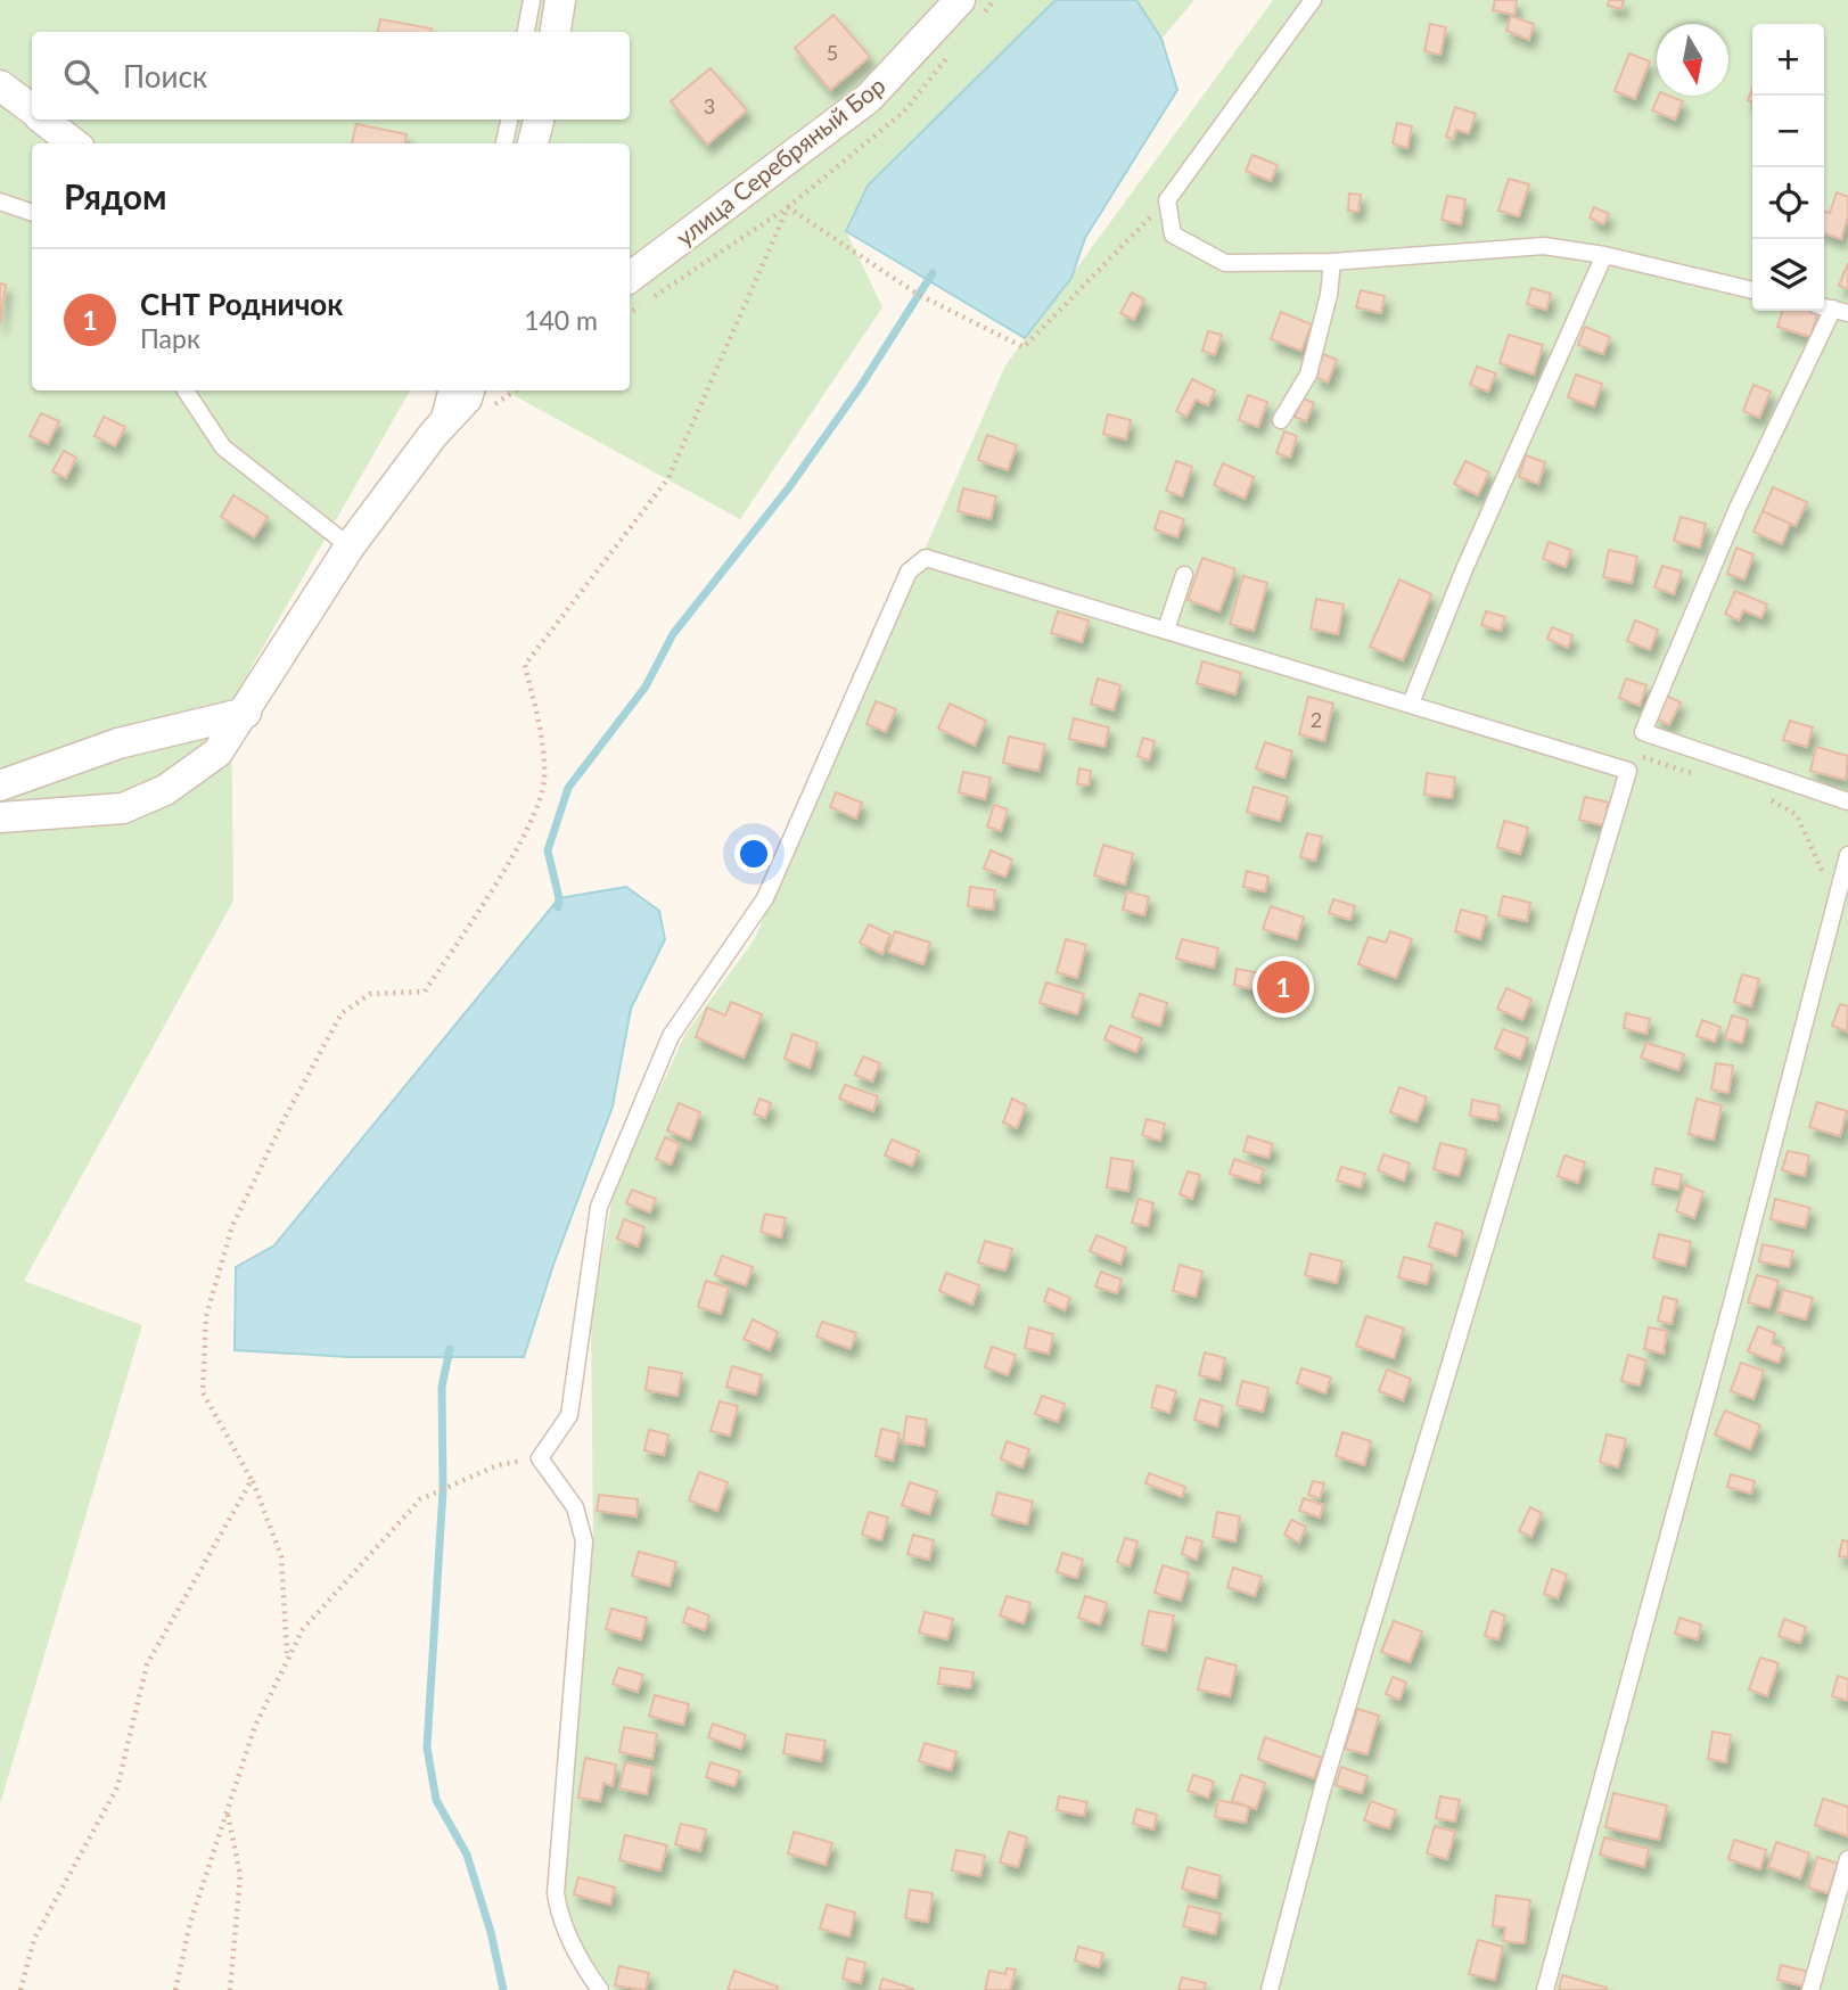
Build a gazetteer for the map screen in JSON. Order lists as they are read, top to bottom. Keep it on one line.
{"streets":{"street":["улица Серебряный Бор"]},"house_numbers":["5","3","2"],"north":"bottom","page":{"map_buttons":["+","−"],"search":"Поиск","heading":"Рядом","list":[{"mark":"1","name":"СНТ Родничок","note":"Парк","value":"140 m"}],"pins":"1"}}
